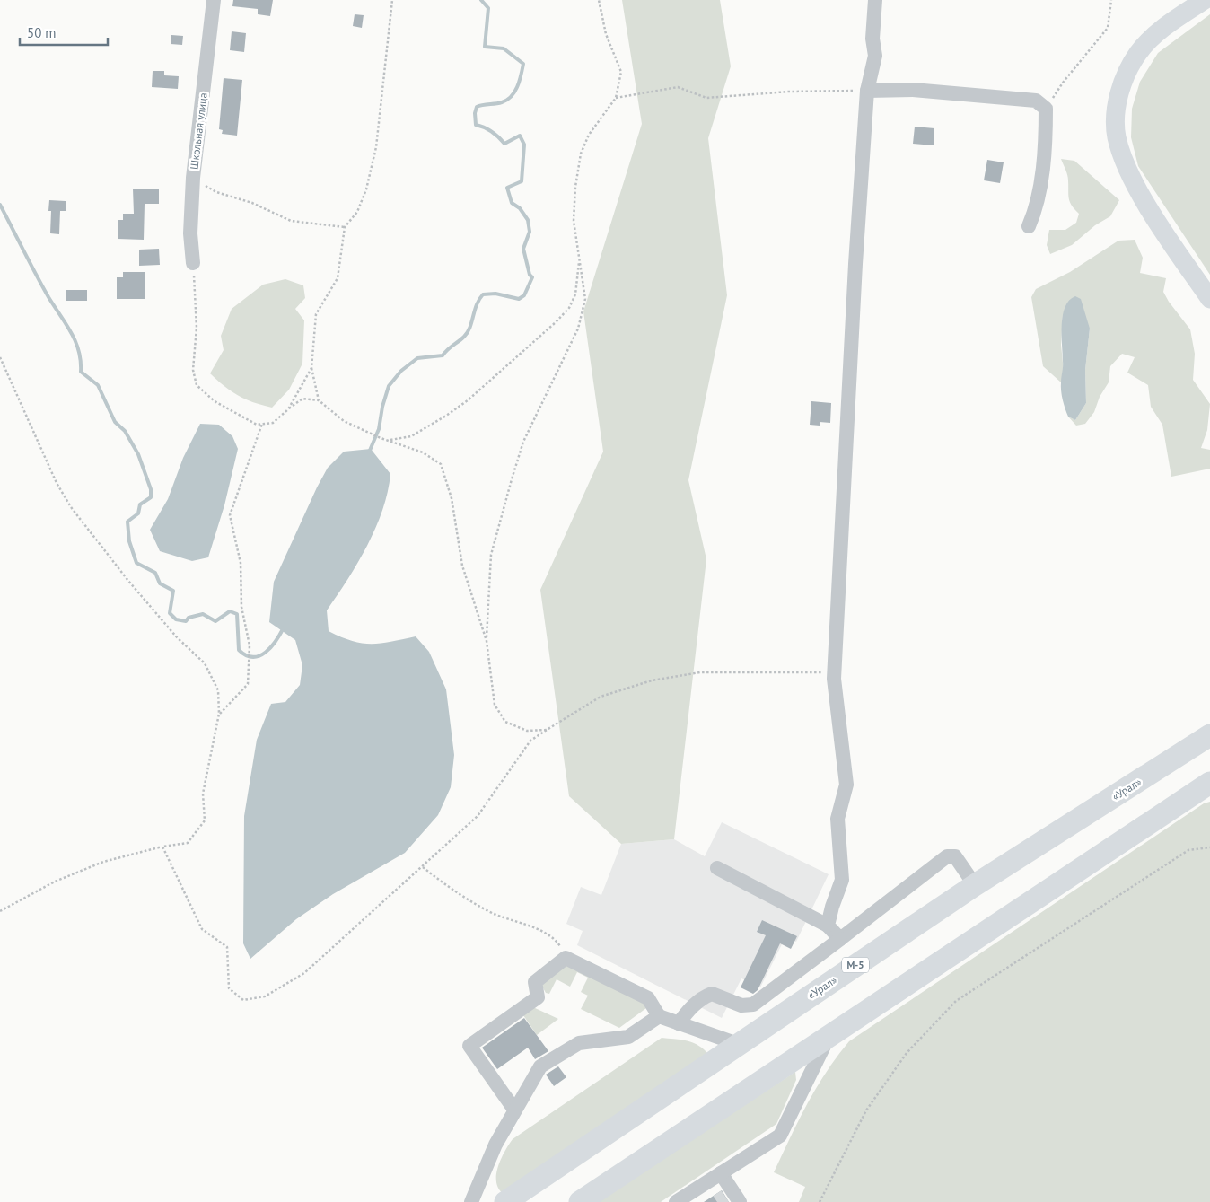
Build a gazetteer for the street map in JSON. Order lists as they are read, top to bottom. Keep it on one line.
{"streets":{"highway":["«Урал»","М-5"],"street":["Школьная улица"]},"scale_bar":"50 m"}
